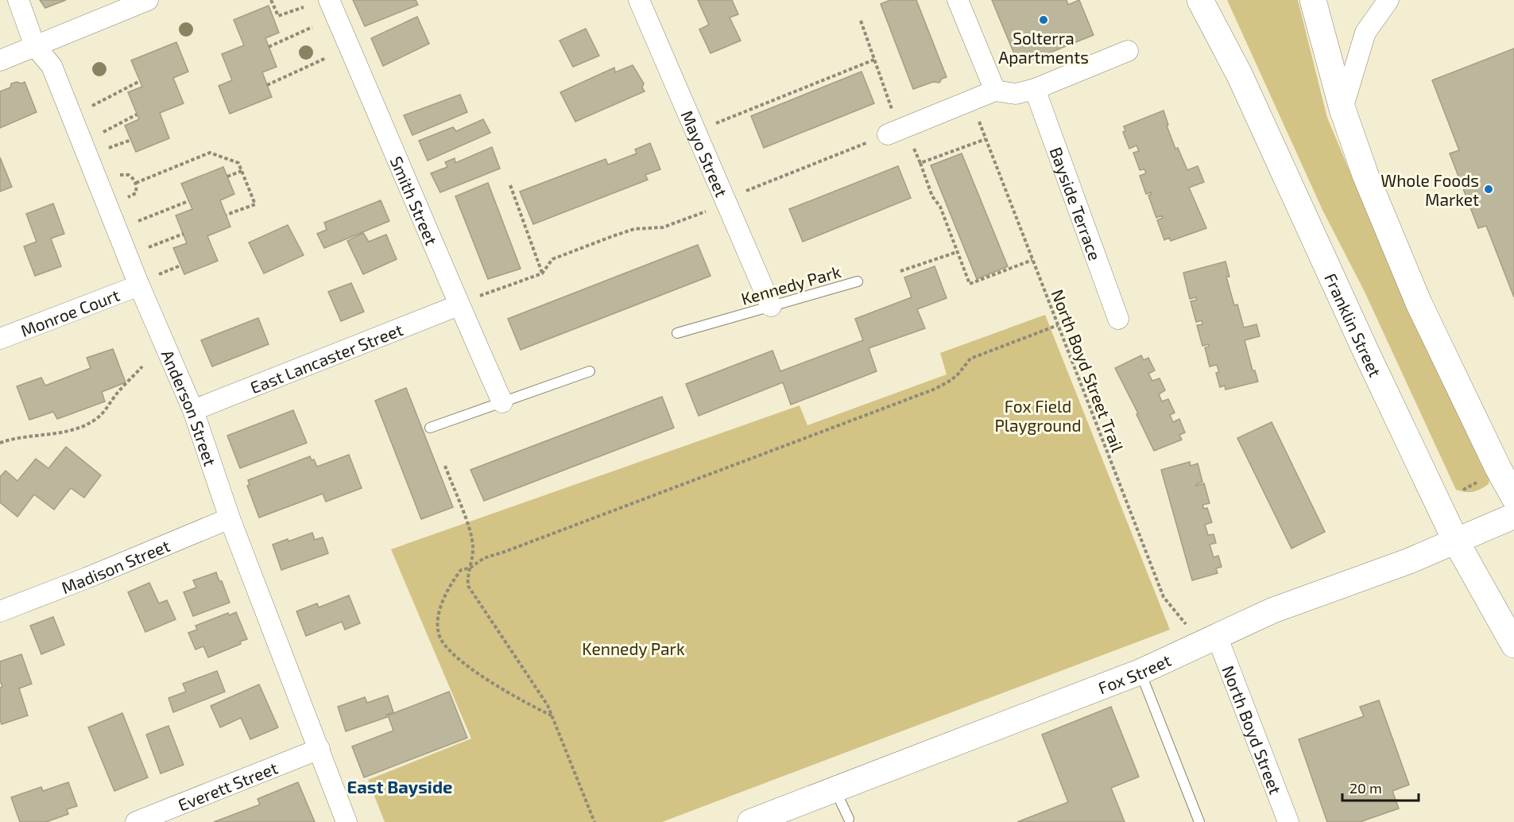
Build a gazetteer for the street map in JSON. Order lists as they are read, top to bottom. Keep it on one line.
{"streets":{"main road":["Franklin Street"],"street":["Mayo Street","Smith Street","Bayside Terrace","Monroe Court","East Lancaster Street","Anderson Street","Madison Street","Fox Street","North Boyd Street","Everett Street"],"lane":["Kennedy Park"],"path":["North Boyd Street Trail"]},"crossings":[["Mayo Street","Kennedy Park"],["Smith Street","East Lancaster Street"],["Monroe Court","Anderson Street"],["Franklin Street","Fox Street"],["East Lancaster Street","Anderson Street"],["Anderson Street","Madison Street"],["Anderson Street","Everett Street"],["Fox Street","North Boyd Street"]],"districts":["East Bayside"],"parks":["Fox Field Playground","Kennedy Park"],"places":["Solterra Apartments","Whole Foods Market"],"scale_bar":"20 m"}
